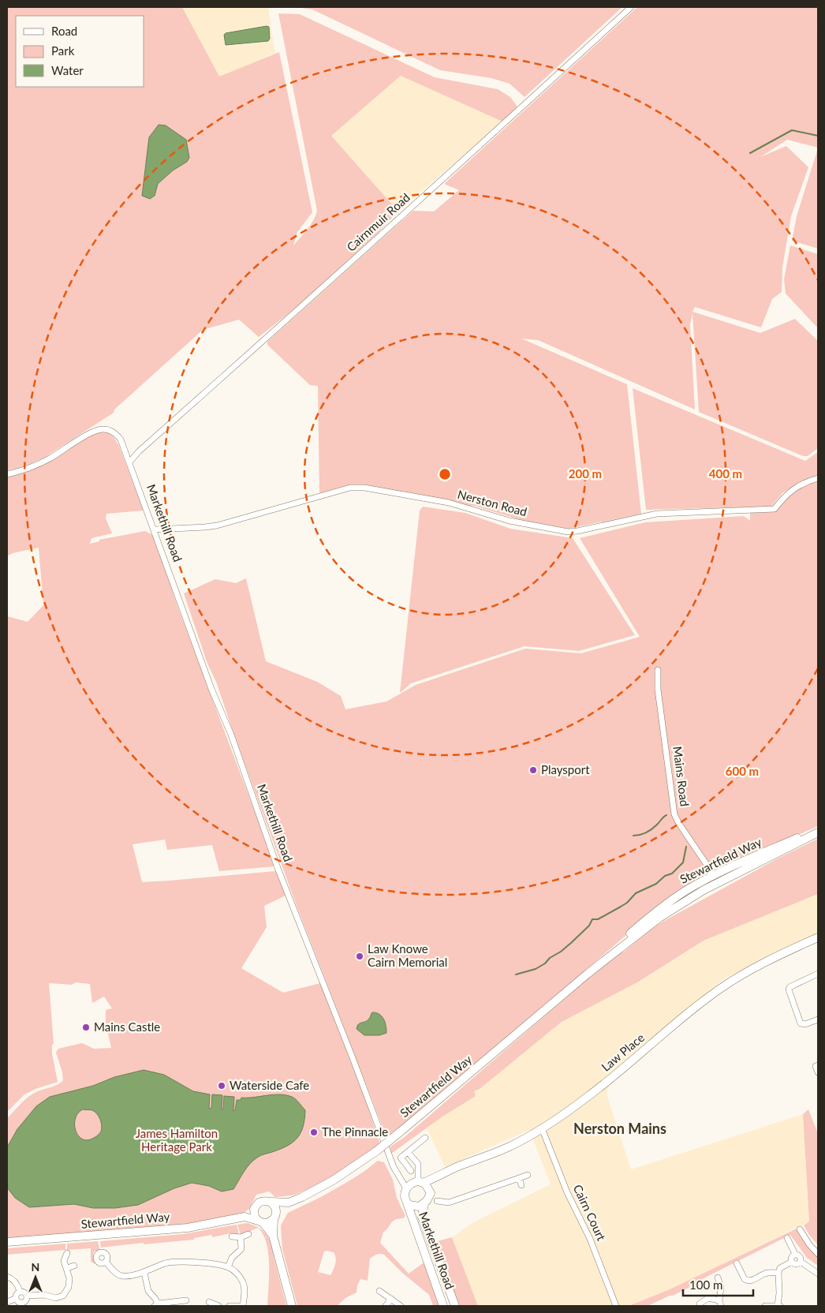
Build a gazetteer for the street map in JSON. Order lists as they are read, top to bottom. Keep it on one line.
{"streets":{"street":["Cairnmuir Road","Nerston Road","Markethill Road","Mains Road","Stewartfield Way","Law Place","Cairn Court"]},"crossings":[["Cairnmuir Road","Markethill Road"],["Nerston Road","Markethill Road"],["Markethill Road","Law Place"],["Mains Road","Stewartfield Way"],["Law Place","Cairn Court"]],"districts":["Nerston Mains"],"parks":["James Hamilton Heritage Park"],"places":["Playsport","Law Knowe Cairn Memorial","Mains Castle","Waterside Cafe","The Pinnacle"],"legend":["Road","Park","Water"],"scale_bar":"100 m","north":"top","rings":["200 m","400 m","600 m"]}
